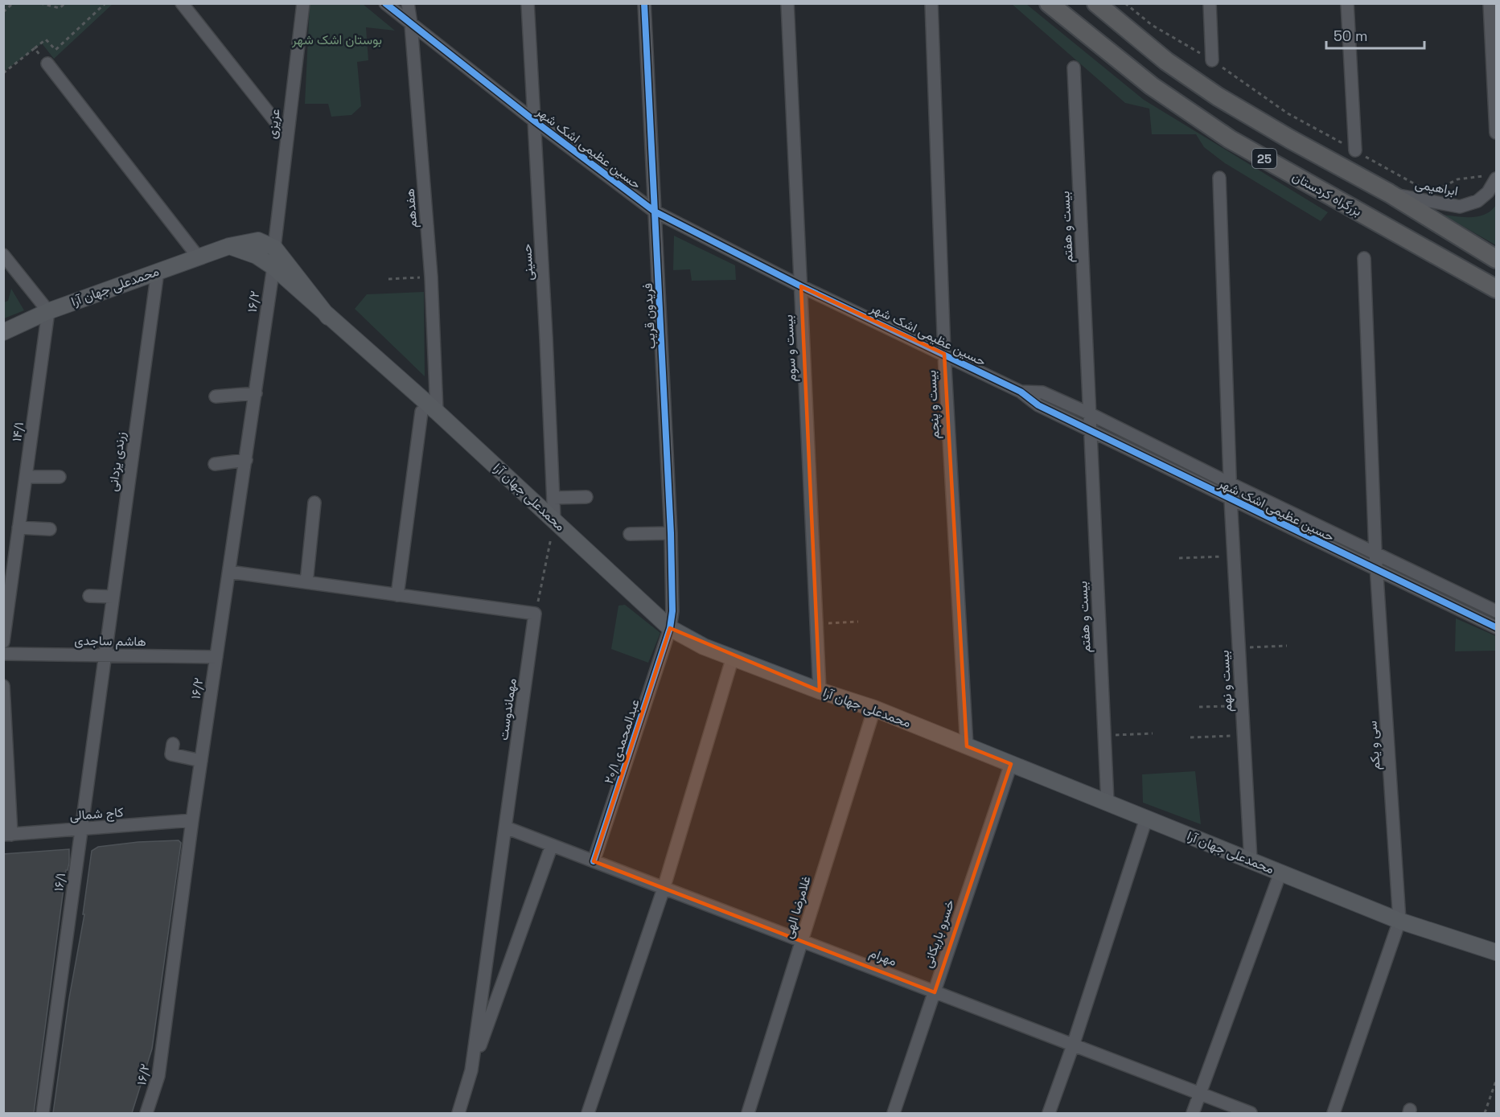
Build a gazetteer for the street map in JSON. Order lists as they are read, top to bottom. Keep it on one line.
{"streets":{"highway":["25","بزرگراه کردستان"],"main road":["محمدعلی جهان آرا"],"street":["عزیزی","حسین عظیمی اشک شهر","ابراهیمی","هفدهم","بیست و هفتم","حسینی","۱۶/۲","فریدون قریب","بیست و سوم","بیست و پنجم","۱۴/۱","زرندی یزدانی","هاشم ساجدی","بیست و نهم","مهماندوست","عبدالمحمدی ۲۰/۱","سی و یکم","کاج شمالی","۱۶/۱","غلامرضا الهی","خسرو باریکانی","مهرام"]},"crossings":[["عزیزی","محمدعلی جهان آرا"],["حسین عظیمی اشک شهر","هفدهم"],["حسین عظیمی اشک شهر","بیست و هفتم"],["حسین عظیمی اشک شهر","حسینی"],["حسین عظیمی اشک شهر","فریدون قریب"],["حسین عظیمی اشک شهر","بیست و سوم"],["حسین عظیمی اشک شهر","بیست و پنجم"],["حسین عظیمی اشک شهر","بیست و نهم"],["حسین عظیمی اشک شهر","سی و یکم"],["25","ابراهیمی"],["هفدهم","محمدعلی جهان آرا"],["بیست و هفتم","محمدعلی جهان آرا"],["حسینی","محمدعلی جهان آرا"],["محمدعلی جهان آرا","فریدون قریب"],["محمدعلی جهان آرا","بیست و سوم"],["محمدعلی جهان آرا","بیست و پنجم"],["محمدعلی جهان آرا","۱۴/۱"],["محمدعلی جهان آرا","زرندی یزدانی"],["محمدعلی جهان آرا","بیست و نهم"],["محمدعلی جهان آرا","عبدالمحمدی ۲۰/۱"],["محمدعلی جهان آرا","سی و یکم"],["محمدعلی جهان آرا","غلامرضا الهی"],["محمدعلی جهان آرا","خسرو باریکانی"],["۱۶/۲","هاشم ساجدی"],["۱۶/۲","کاج شمالی"],["فریدون قریب","عبدالمحمدی ۲۰/۱"],["زرندی یزدانی","هاشم ساجدی"],["زرندی یزدانی","۱۶/۱"],["هاشم ساجدی","۱۶/۱"],["مهماندوست","مهرام"],["عبدالمحمدی ۲۰/۱","مهرام"],["کاج شمالی","۱۶/۱"],["غلامرضا الهی","مهرام"],["خسرو باریکانی","مهرام"]],"parks":["بوستان اشک شهر"],"scale_bar":"50 m"}
